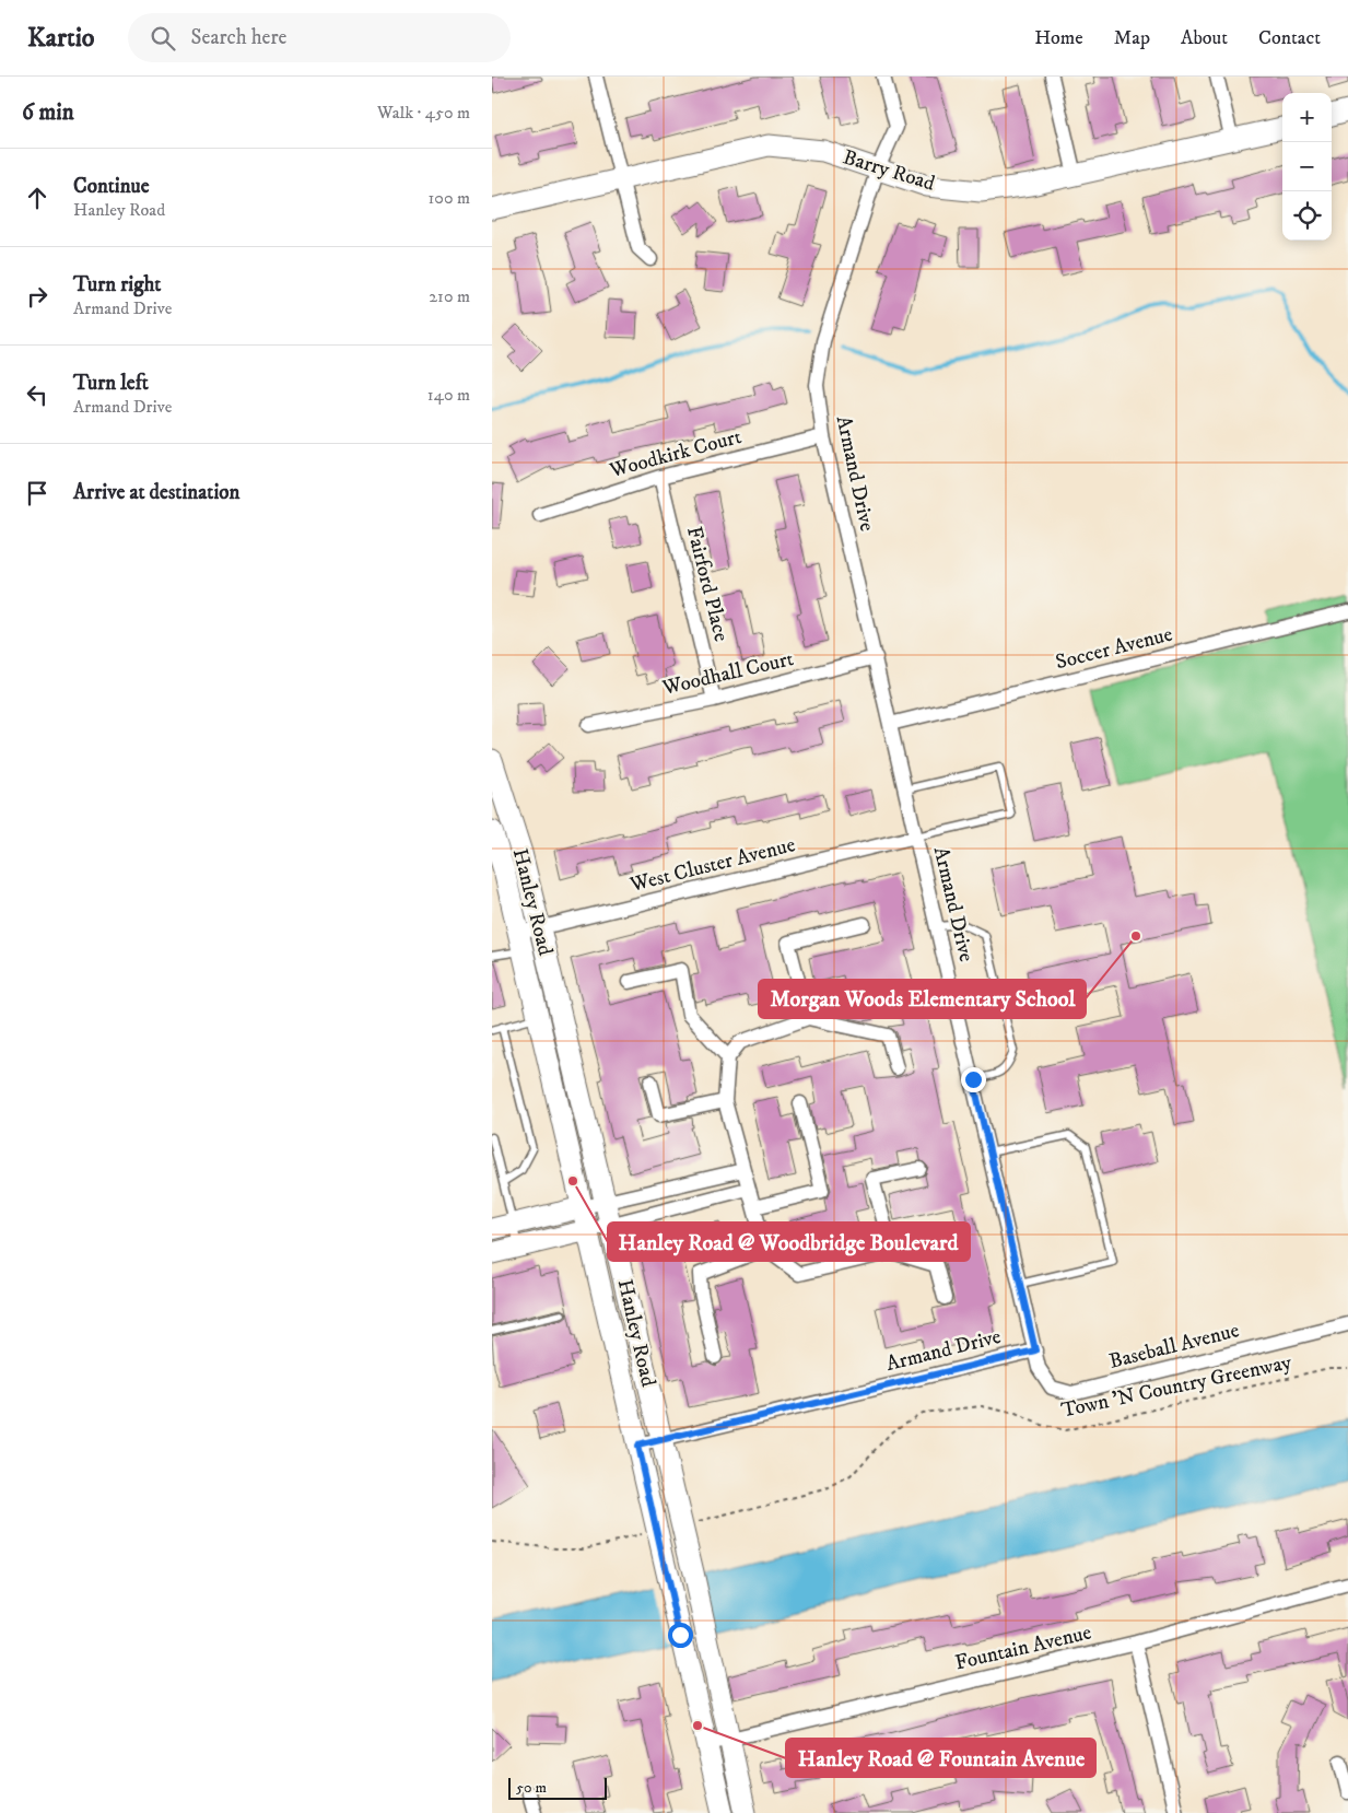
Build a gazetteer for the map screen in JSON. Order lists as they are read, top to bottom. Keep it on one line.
{"streets":{"main road":["Barry Road","Hanley Road"],"street":["Woodkirk Court","Armand Drive","Fairford Place","Soccer Avenue","Woodhall Court","West Cluster Avenue","Baseball Avenue","Fountain Avenue"],"path":["Town 'N Country Greenway"]},"crossings":[["Barry Road","Armand Drive"],["Woodkirk Court","Armand Drive"],["Woodkirk Court","Fairford Place"],["Armand Drive","Soccer Avenue"],["Armand Drive","Woodhall Court"],["Armand Drive","West Cluster Avenue"],["Armand Drive","Hanley Road"],["Armand Drive","Baseball Avenue"],["Fairford Place","Woodhall Court"],["West Cluster Avenue","Hanley Road"],["Hanley Road","Town 'N Country Greenway"],["Hanley Road","Fountain Avenue"]],"places":["Morgan Woods Elementary School","Hanley Road @ Woodbridge Boulevard","Hanley Road @ Fountain Avenue"],"scale_bar":"50 m","page":{"header":"Kartio","search":"Search here","nav":["Home","Map","About","Contact"],"heading":["6 min","Walk · 450 m"],"map_buttons":["+","−"],"list":[["Continue","Hanley Road","100 m"],["Turn right","Armand Drive","210 m"],["Turn left","Armand Drive","140 m"],"Arrive at destination"],"scale":"50 m"}}
